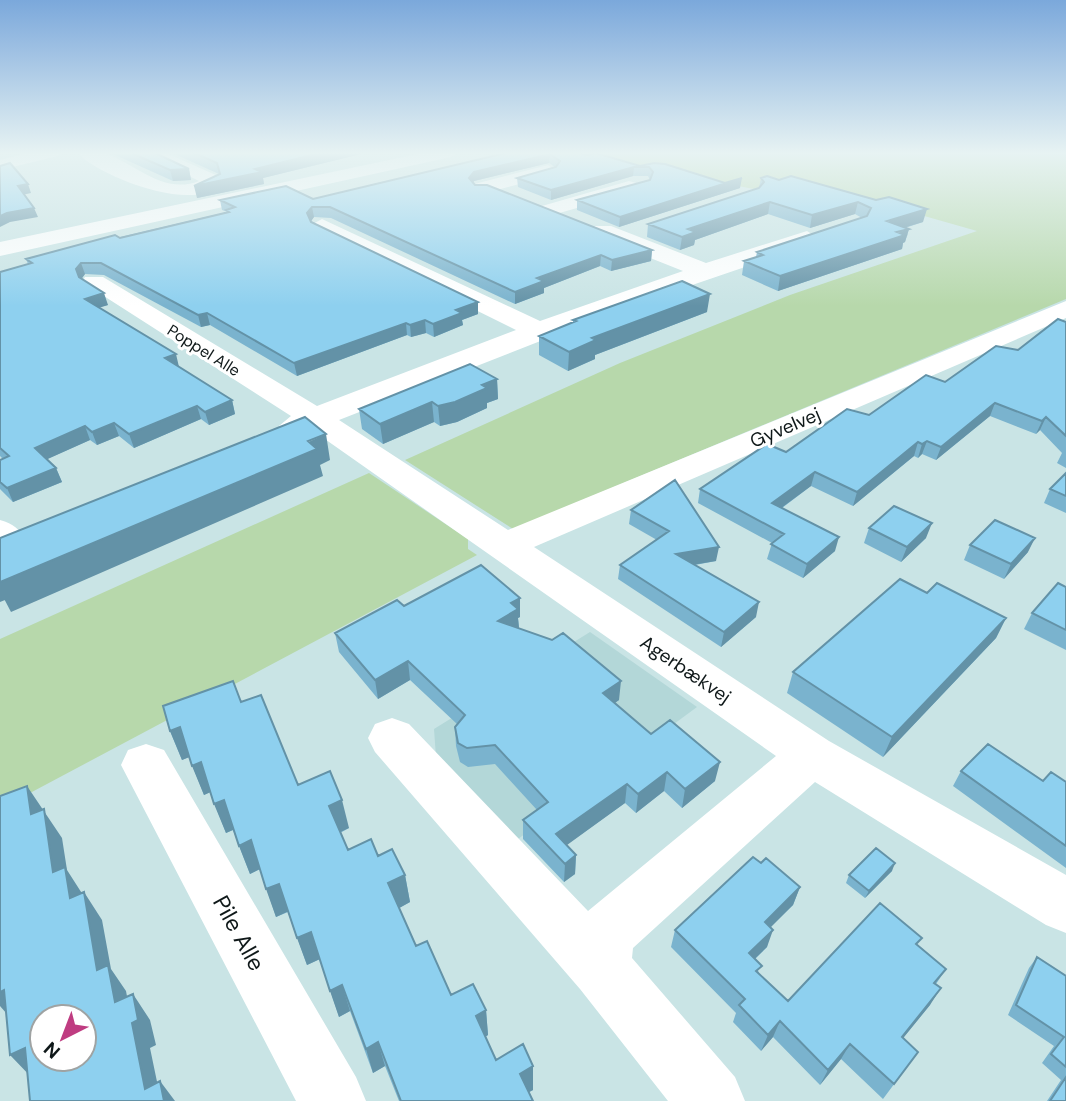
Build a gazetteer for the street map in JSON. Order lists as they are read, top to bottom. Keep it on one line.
{"streets":{"street":["Poppel Alle","Gyvelvej","Agerbækvej","Pile Alle"]},"crossings":[["Poppel Alle","Agerbækvej"],["Gyvelvej","Agerbækvej"]],"north":"bottom left"}
